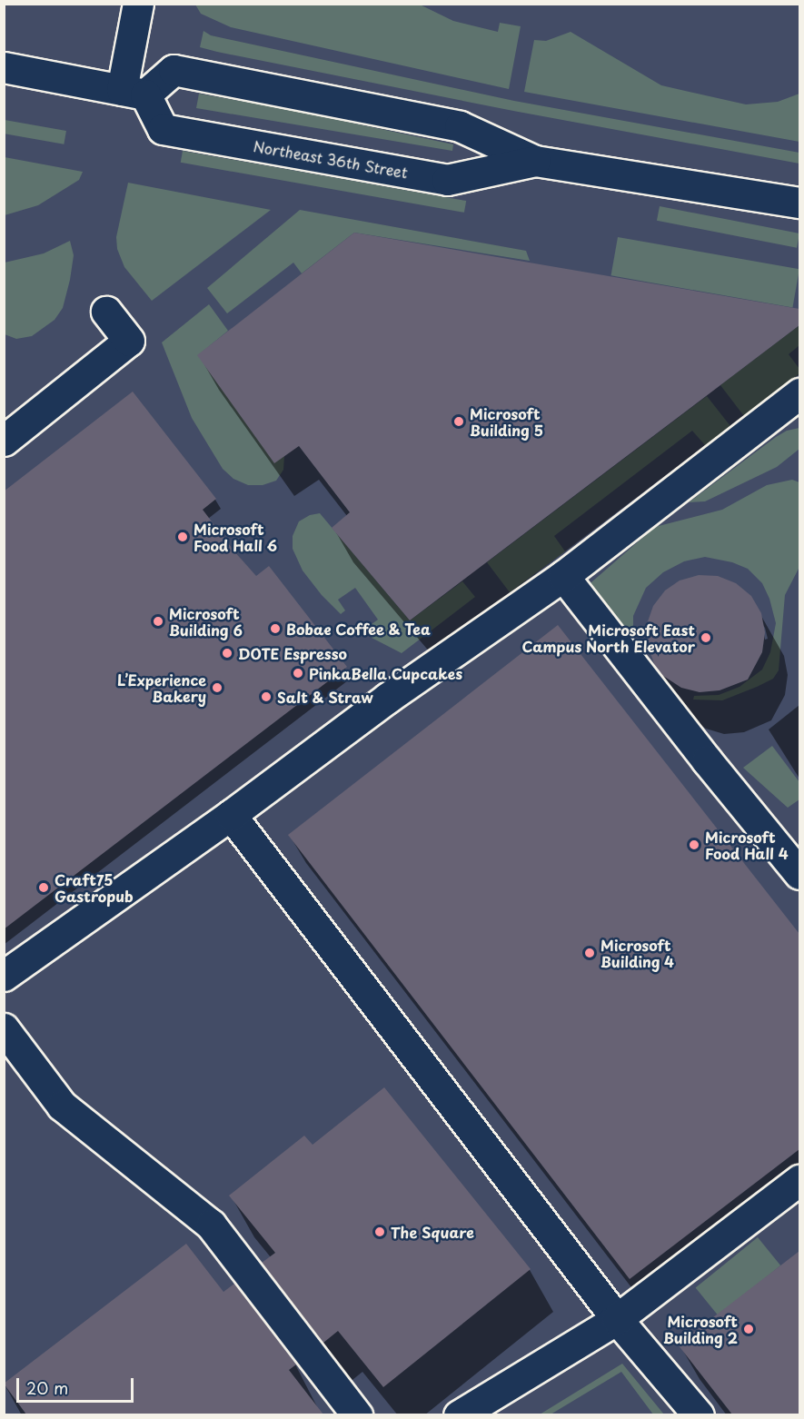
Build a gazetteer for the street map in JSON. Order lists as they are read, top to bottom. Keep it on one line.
{"streets":{"street":["Northeast 36th Street"]},"places":["Microsoft Building 5","Microsoft Food Hall 6","Microsoft Building 6","Bobae Coffee & Tea","Microsoft East Campus North Elevator","DOTE Espresso","PinkaBella Cupcakes","L’Experience Bakery","Salt & Straw","Microsoft Food Hall 4","Craft75 Gastropub","Microsoft Building 4","The Square","Microsoft Building 2"],"scale_bar":"20 m"}
